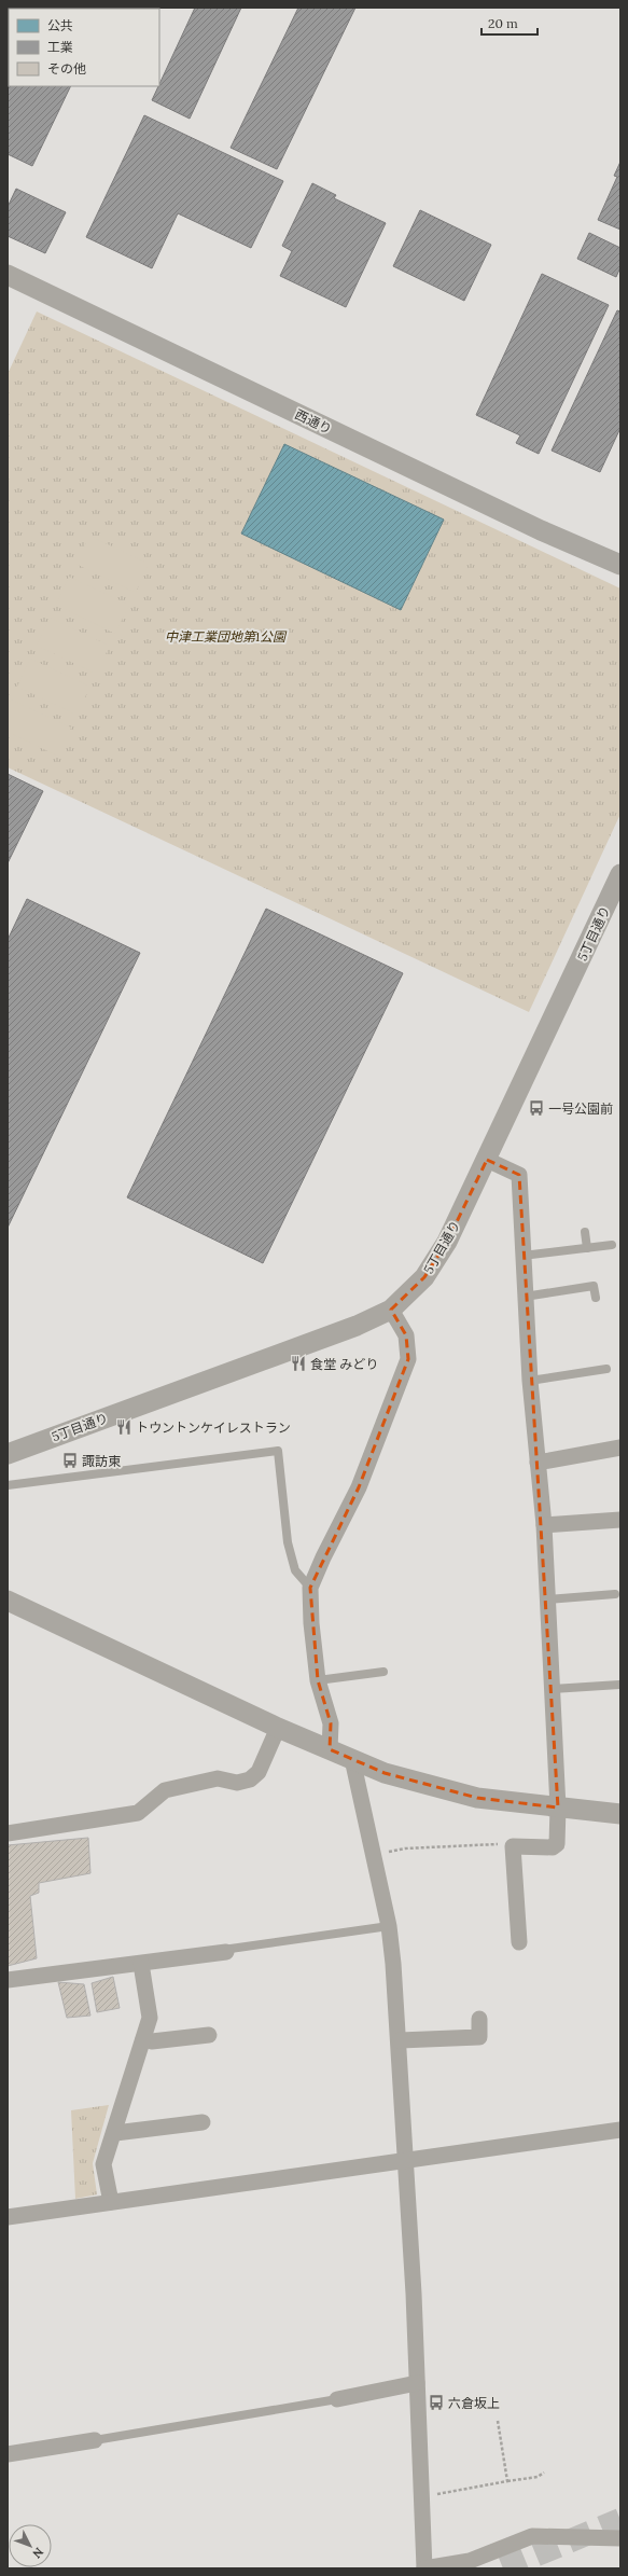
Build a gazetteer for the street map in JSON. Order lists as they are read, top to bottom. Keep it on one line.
{"streets":{"street":["西通り","5丁目通り"]},"parks":["中津工業団地第1公園"],"places":{"bus stop":["一号公園前","諏訪東","六倉坂上"],"restaurant":["食堂 みどり","トウントンケイレストラン"]},"legend":["公共","工業","その他"],"scale_bar":"20 m","north":"bottom right"}
